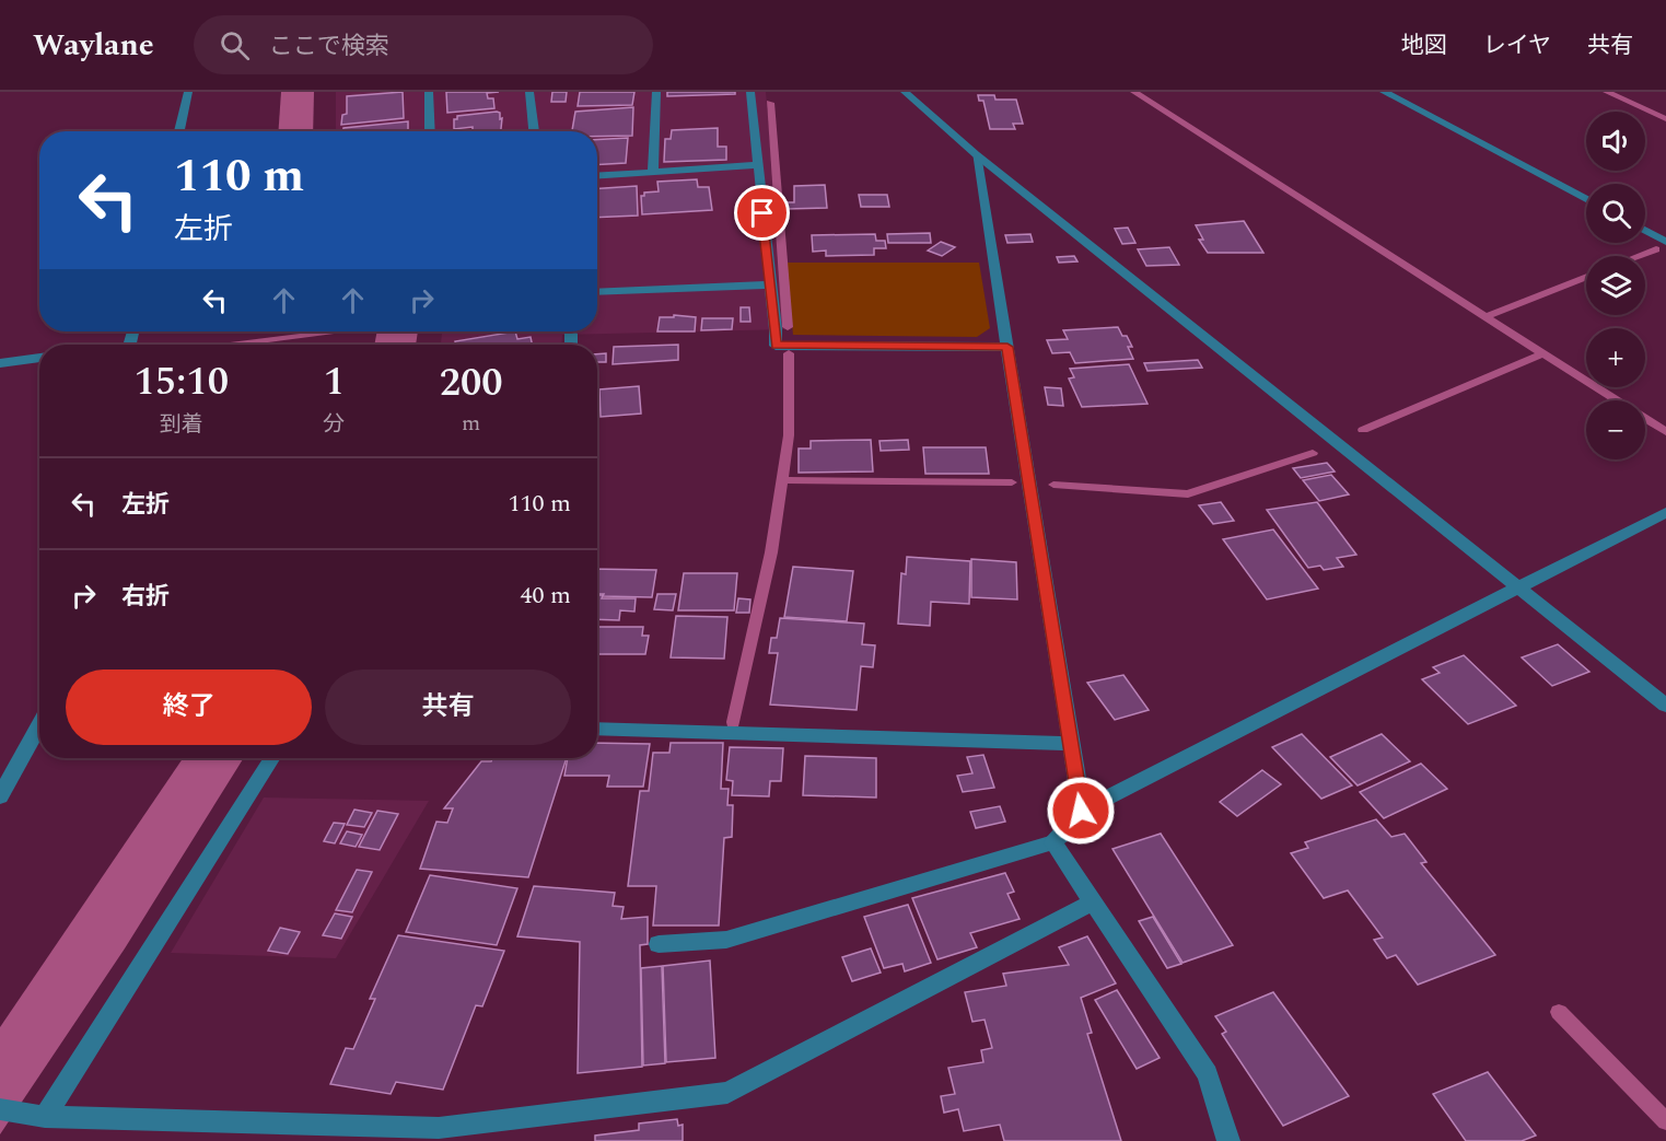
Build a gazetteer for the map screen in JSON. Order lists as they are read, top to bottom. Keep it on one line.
{"page":{"header":"Waylane","search":"ここで検索","nav":["地図","レイヤ","共有"],"map_buttons":["+","−"],"turn":["110 m","左折"],"eta":["15:10","到着","1","分","200","m"],"list":[{"name":"左折","value":"110 m"},{"name":"右折","value":"40 m"}],"buttons":["終了","共有"]}}
